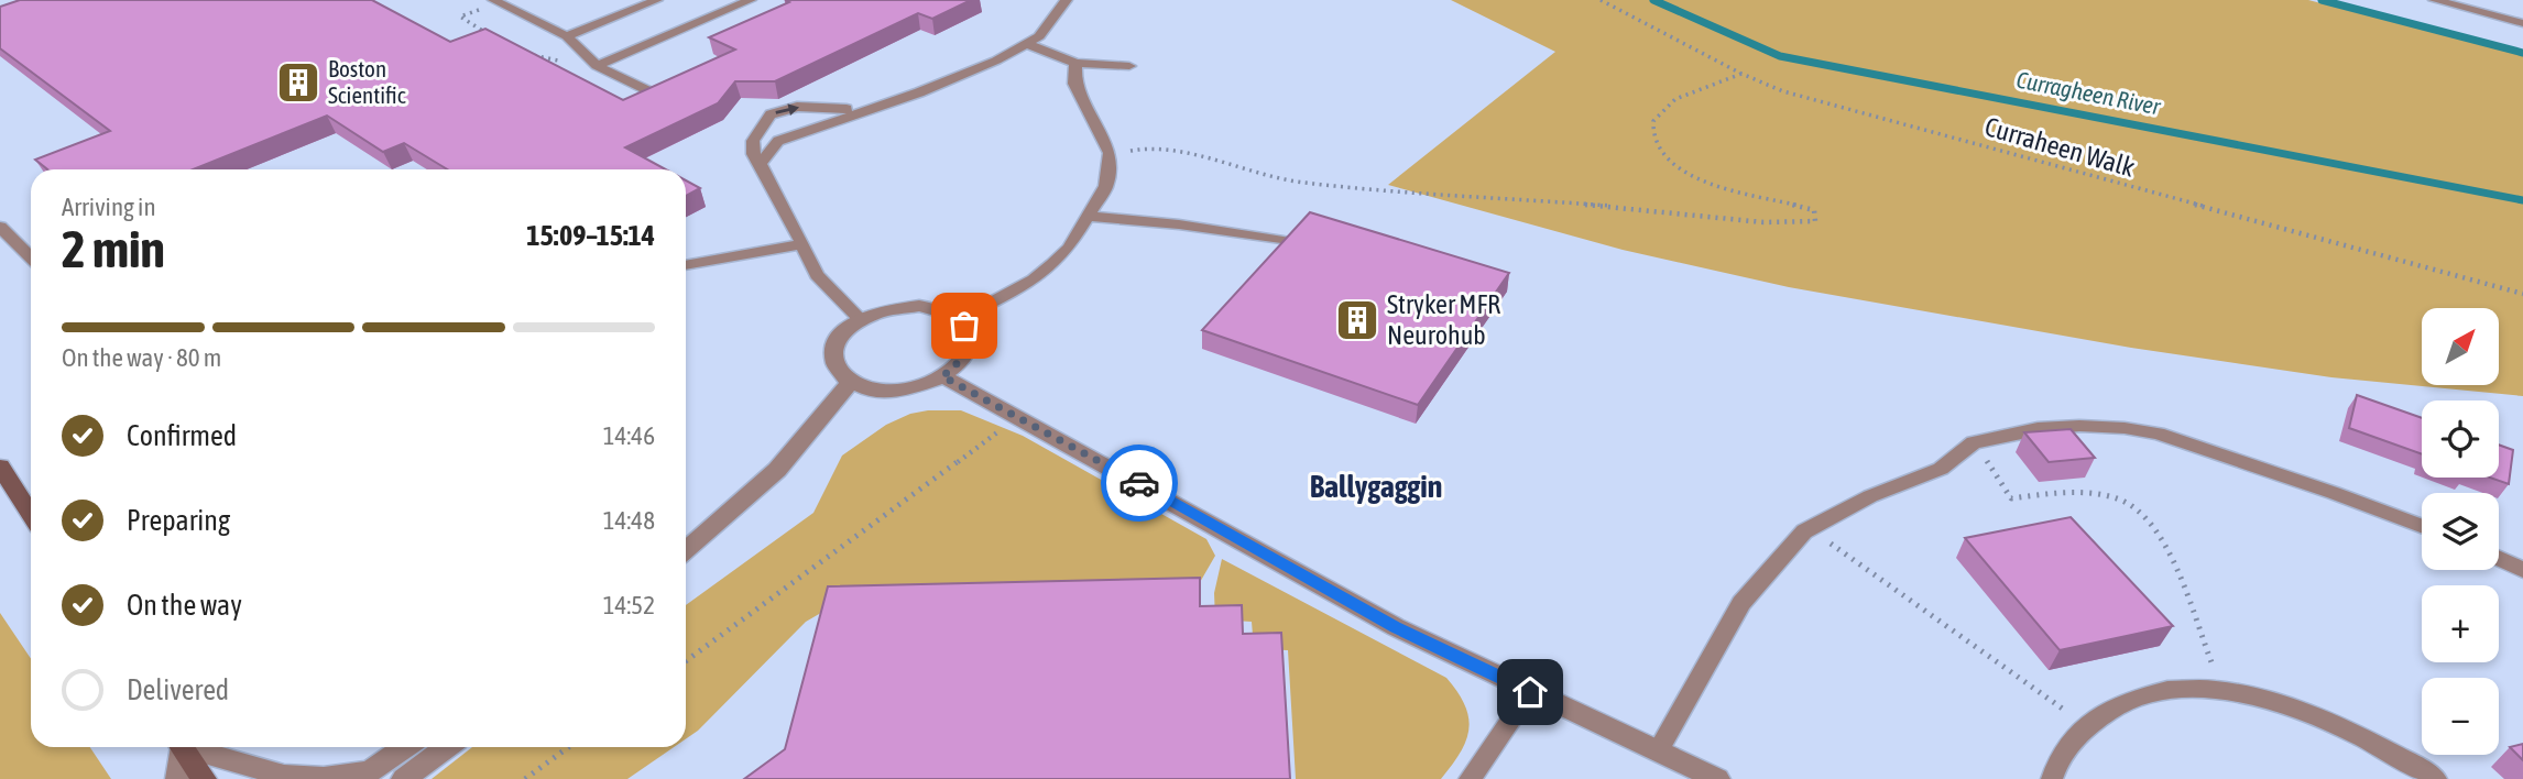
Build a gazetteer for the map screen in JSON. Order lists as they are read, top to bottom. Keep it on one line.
{"streets":{"path":["Curraheen Walk"]},"districts":["Ballygaggin"],"water":["Curragheen River"],"places":{"building":["Boston Scientific","Stryker MFR Neurohub"]},"north":"top right","page":{"heading":["2 min","Arriving in","15:09–15:14"],"bar":"On the way · 80 m","map_buttons":["+","−"],"list":[["Confirmed","14:46"],["Preparing","14:48"],["On the way","14:52"],"Delivered"]}}
